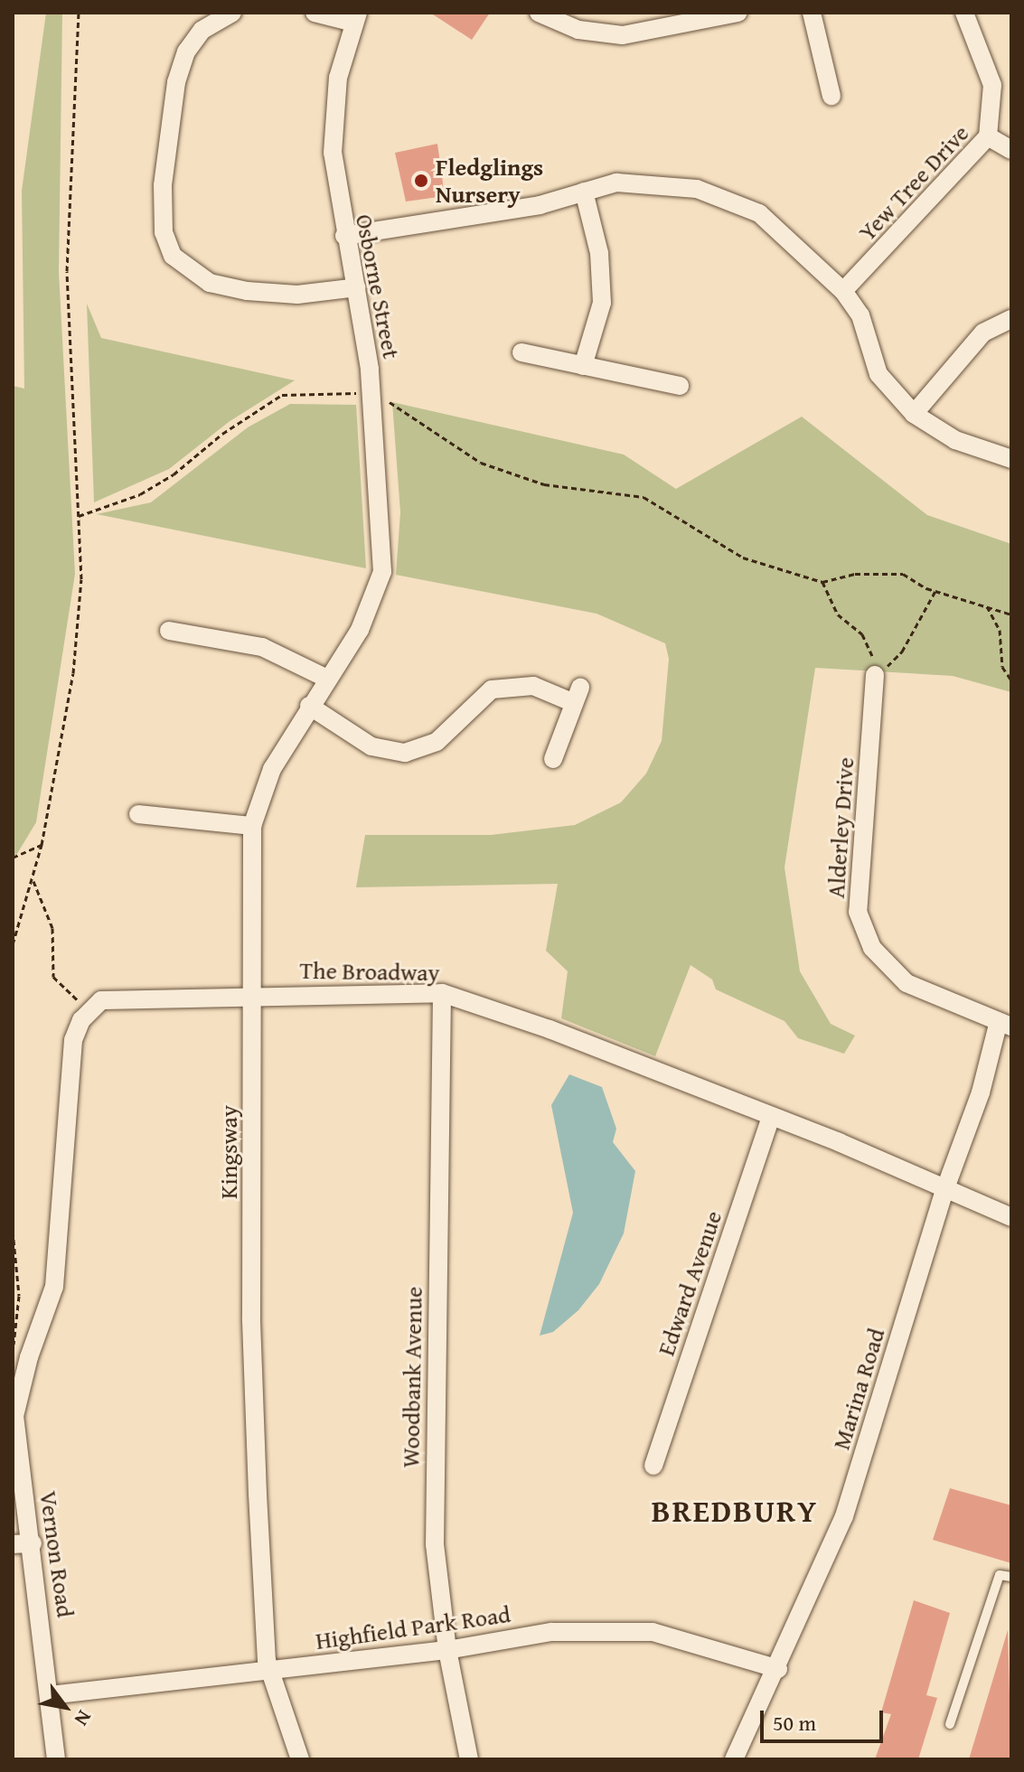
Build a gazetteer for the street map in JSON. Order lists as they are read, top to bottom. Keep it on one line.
{"streets":{"street":["Yew Tree Drive","Osborne Street","Alderley Drive","The Broadway","Kingsway","Edward Avenue","Woodbank Avenue","Marina Road","Vernon Road","Highfield Park Road"]},"crossings":[["Osborne Street","Kingsway"],["Alderley Drive","Marina Road"],["The Broadway","Kingsway"],["The Broadway","Edward Avenue"],["The Broadway","Woodbank Avenue"],["The Broadway","Marina Road"],["Kingsway","Highfield Park Road"],["Woodbank Avenue","Highfield Park Road"],["Marina Road","Highfield Park Road"],["Vernon Road","Highfield Park Road"]],"districts":["BREDBURY"],"places":["Fledglings Nursery"],"scale_bar":"50 m","north":"bottom right"}
